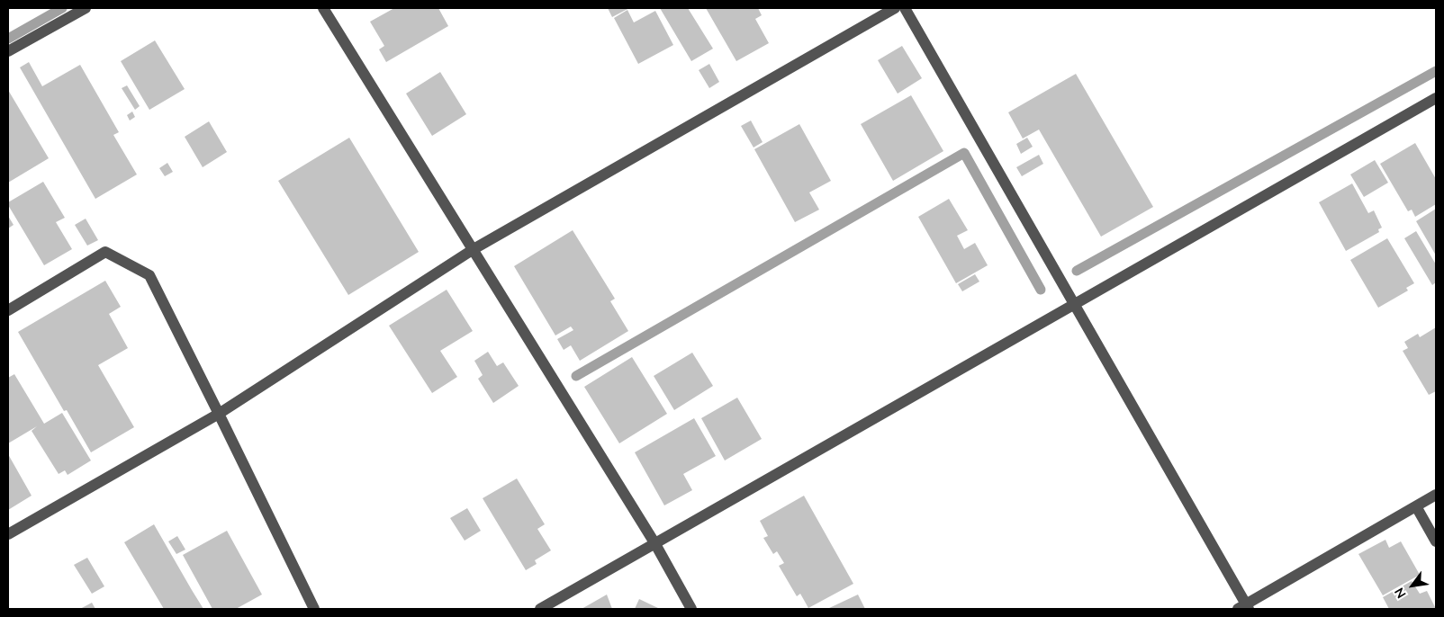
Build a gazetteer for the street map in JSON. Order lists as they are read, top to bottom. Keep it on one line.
{"north":"bottom left"}
